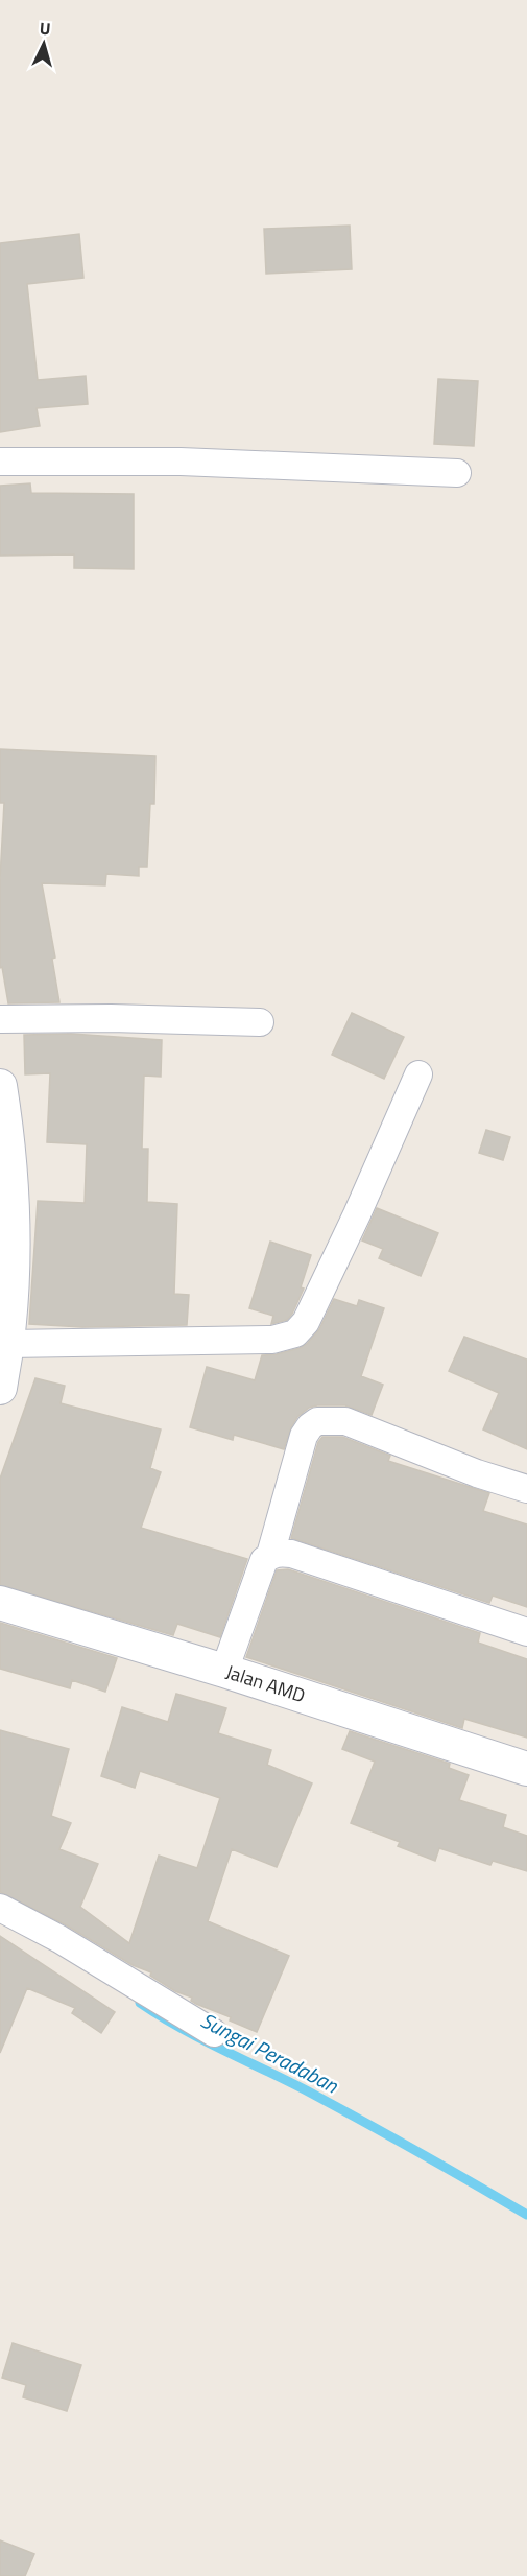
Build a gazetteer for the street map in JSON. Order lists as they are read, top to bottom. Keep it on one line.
{"streets":{"street":["Jalan AMD"]},"water":["Sungai Peradaban"],"north":"top"}
